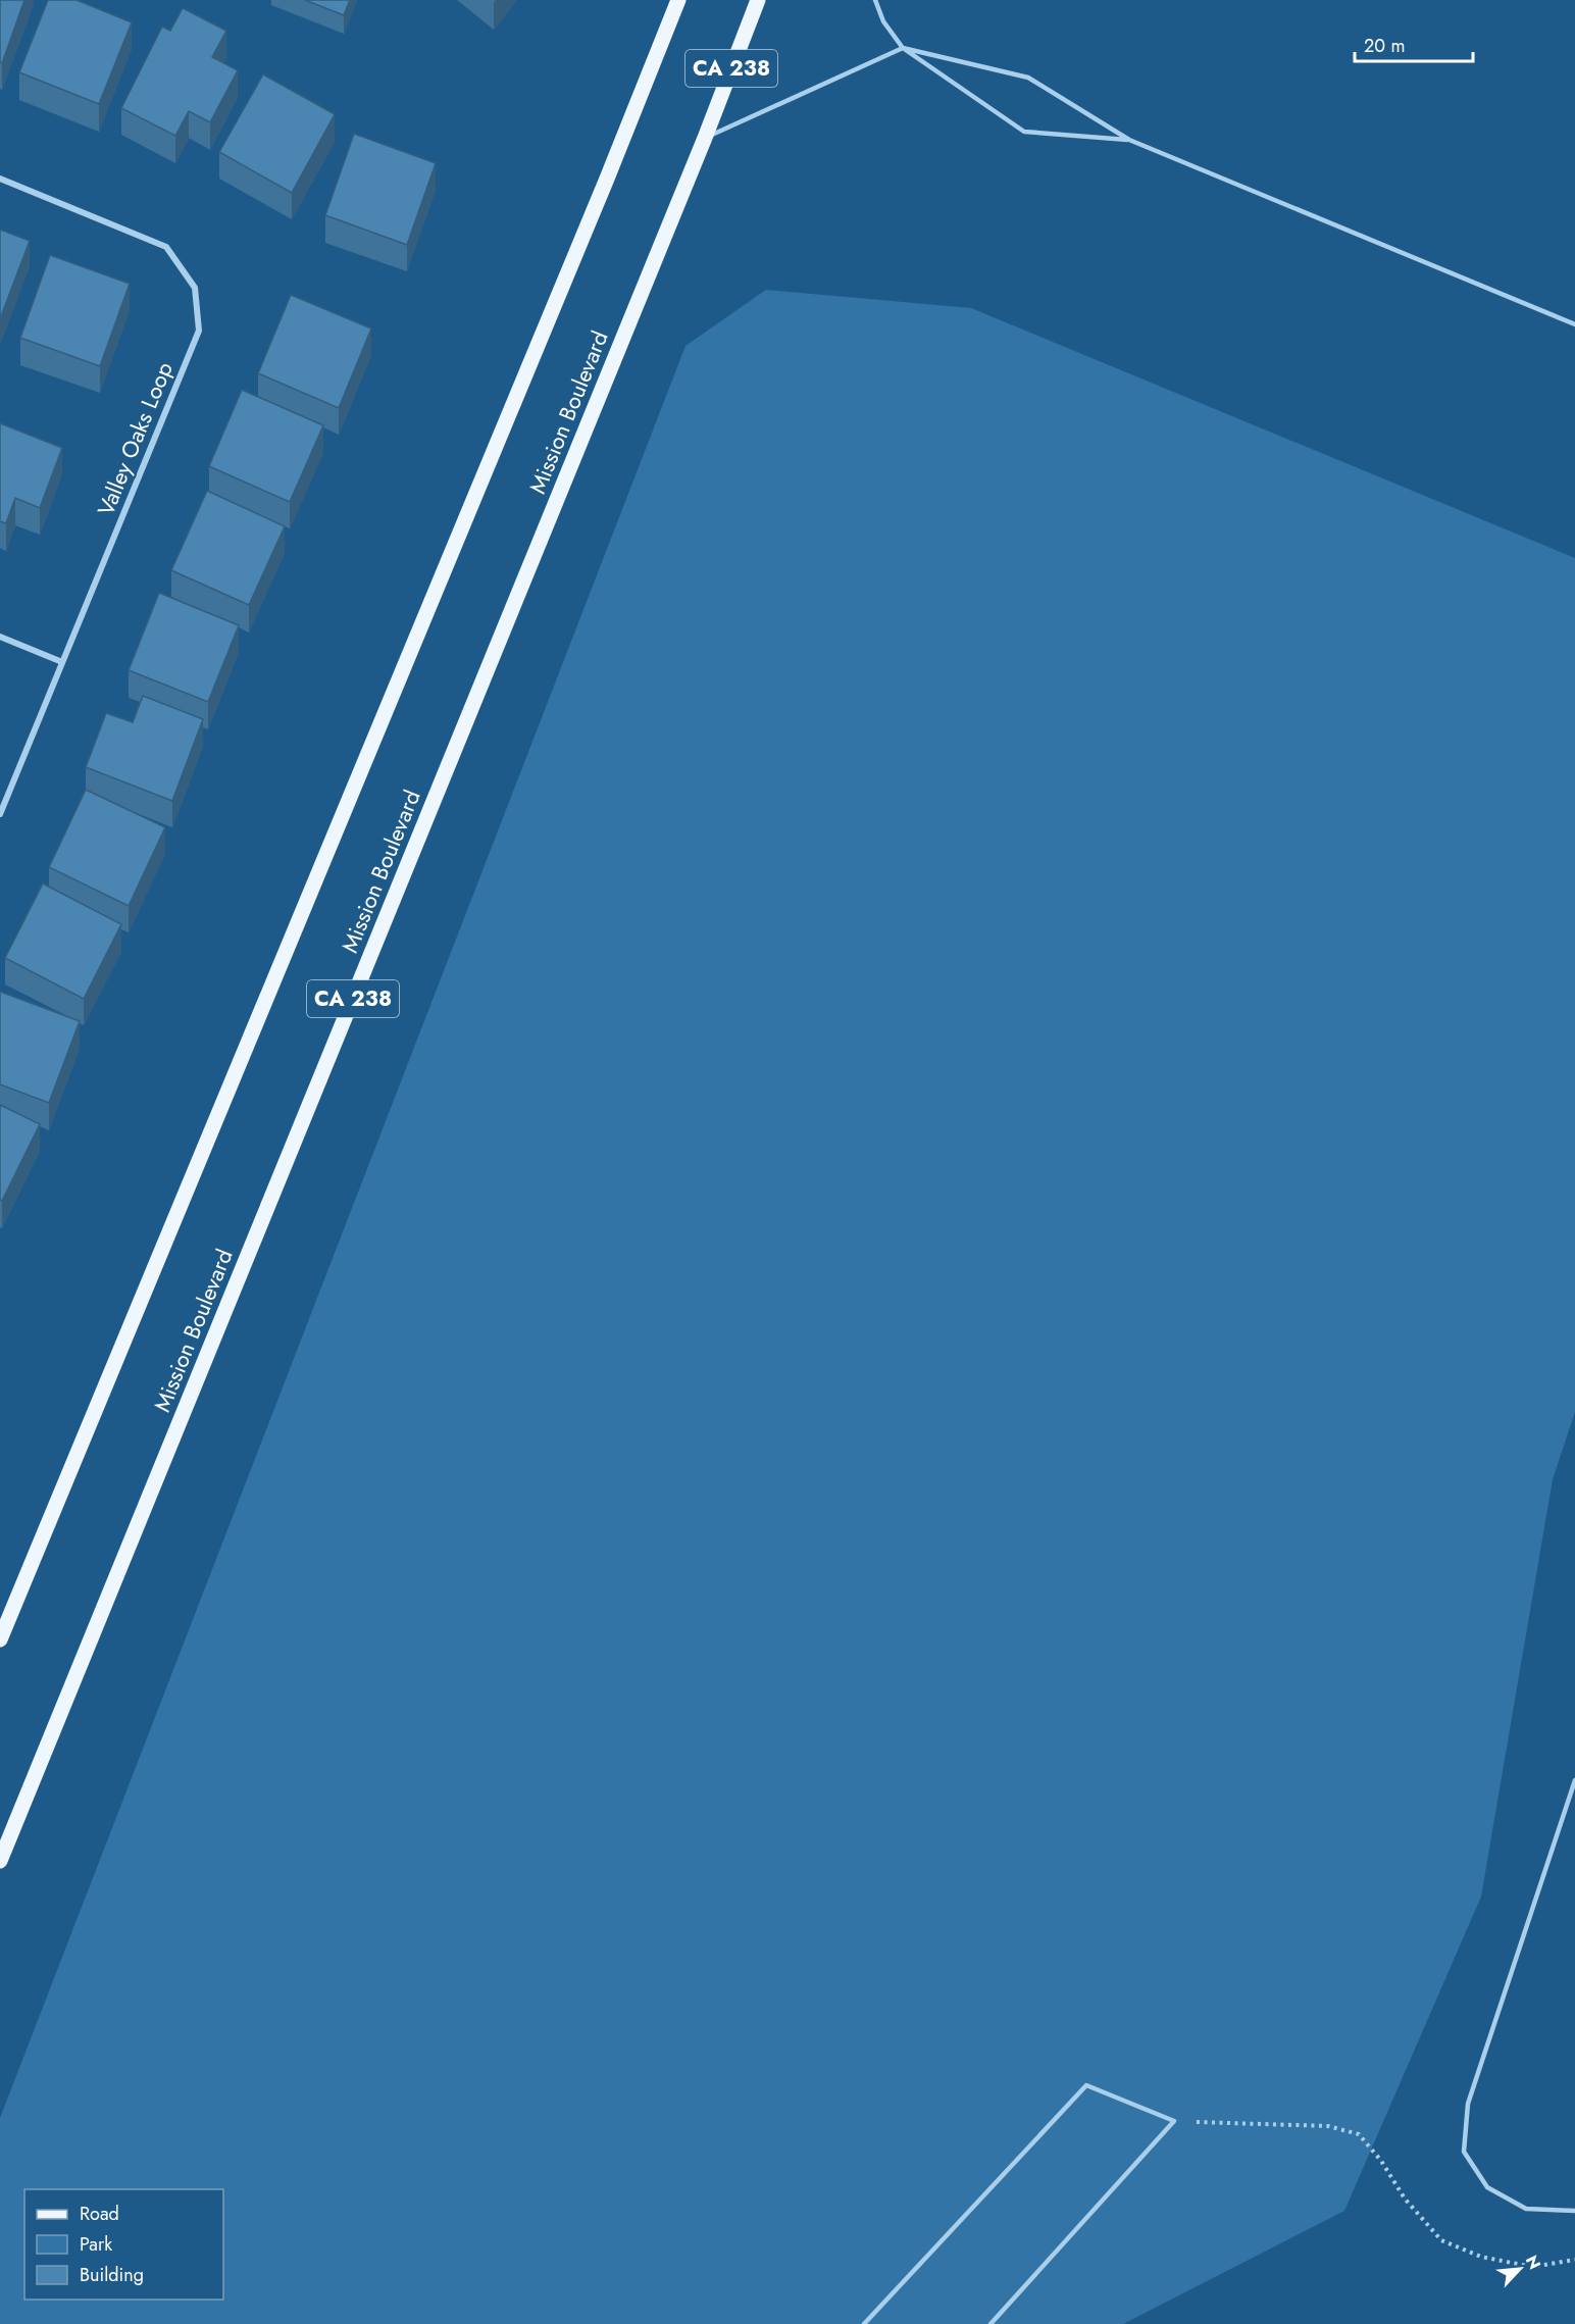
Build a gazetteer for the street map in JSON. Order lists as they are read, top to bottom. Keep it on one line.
{"streets":{"main road":["CA 238","Mission Boulevard"],"street":["Valley Oaks Loop"]},"legend":["Road","Park","Building"],"scale_bar":"20 m","north":"top right"}
